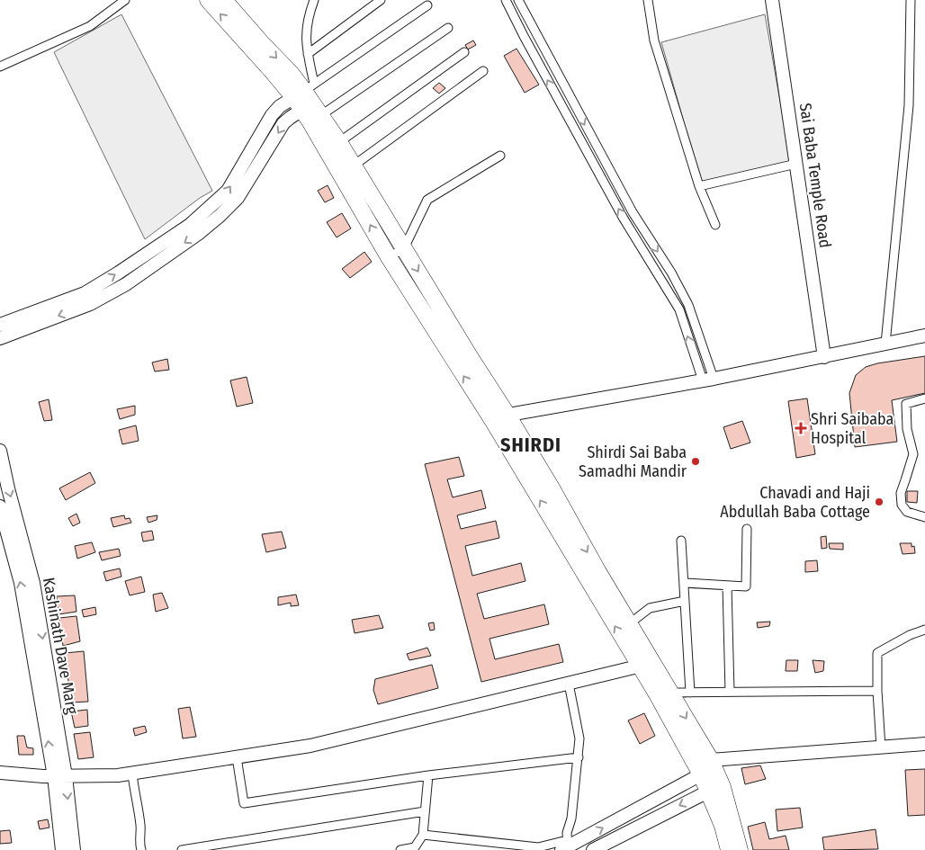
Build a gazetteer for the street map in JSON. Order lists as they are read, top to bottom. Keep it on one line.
{"streets":{"street":["Sai Baba Temple Road","Kashinath Dave Marg"]},"districts":["SHIRDI"],"places":{"health":["Shri Saibaba Hospital"],"other":["Shirdi Sai Baba Samadhi Mandir","Chavadi and Haji Abdullah Baba Cottage"]}}
